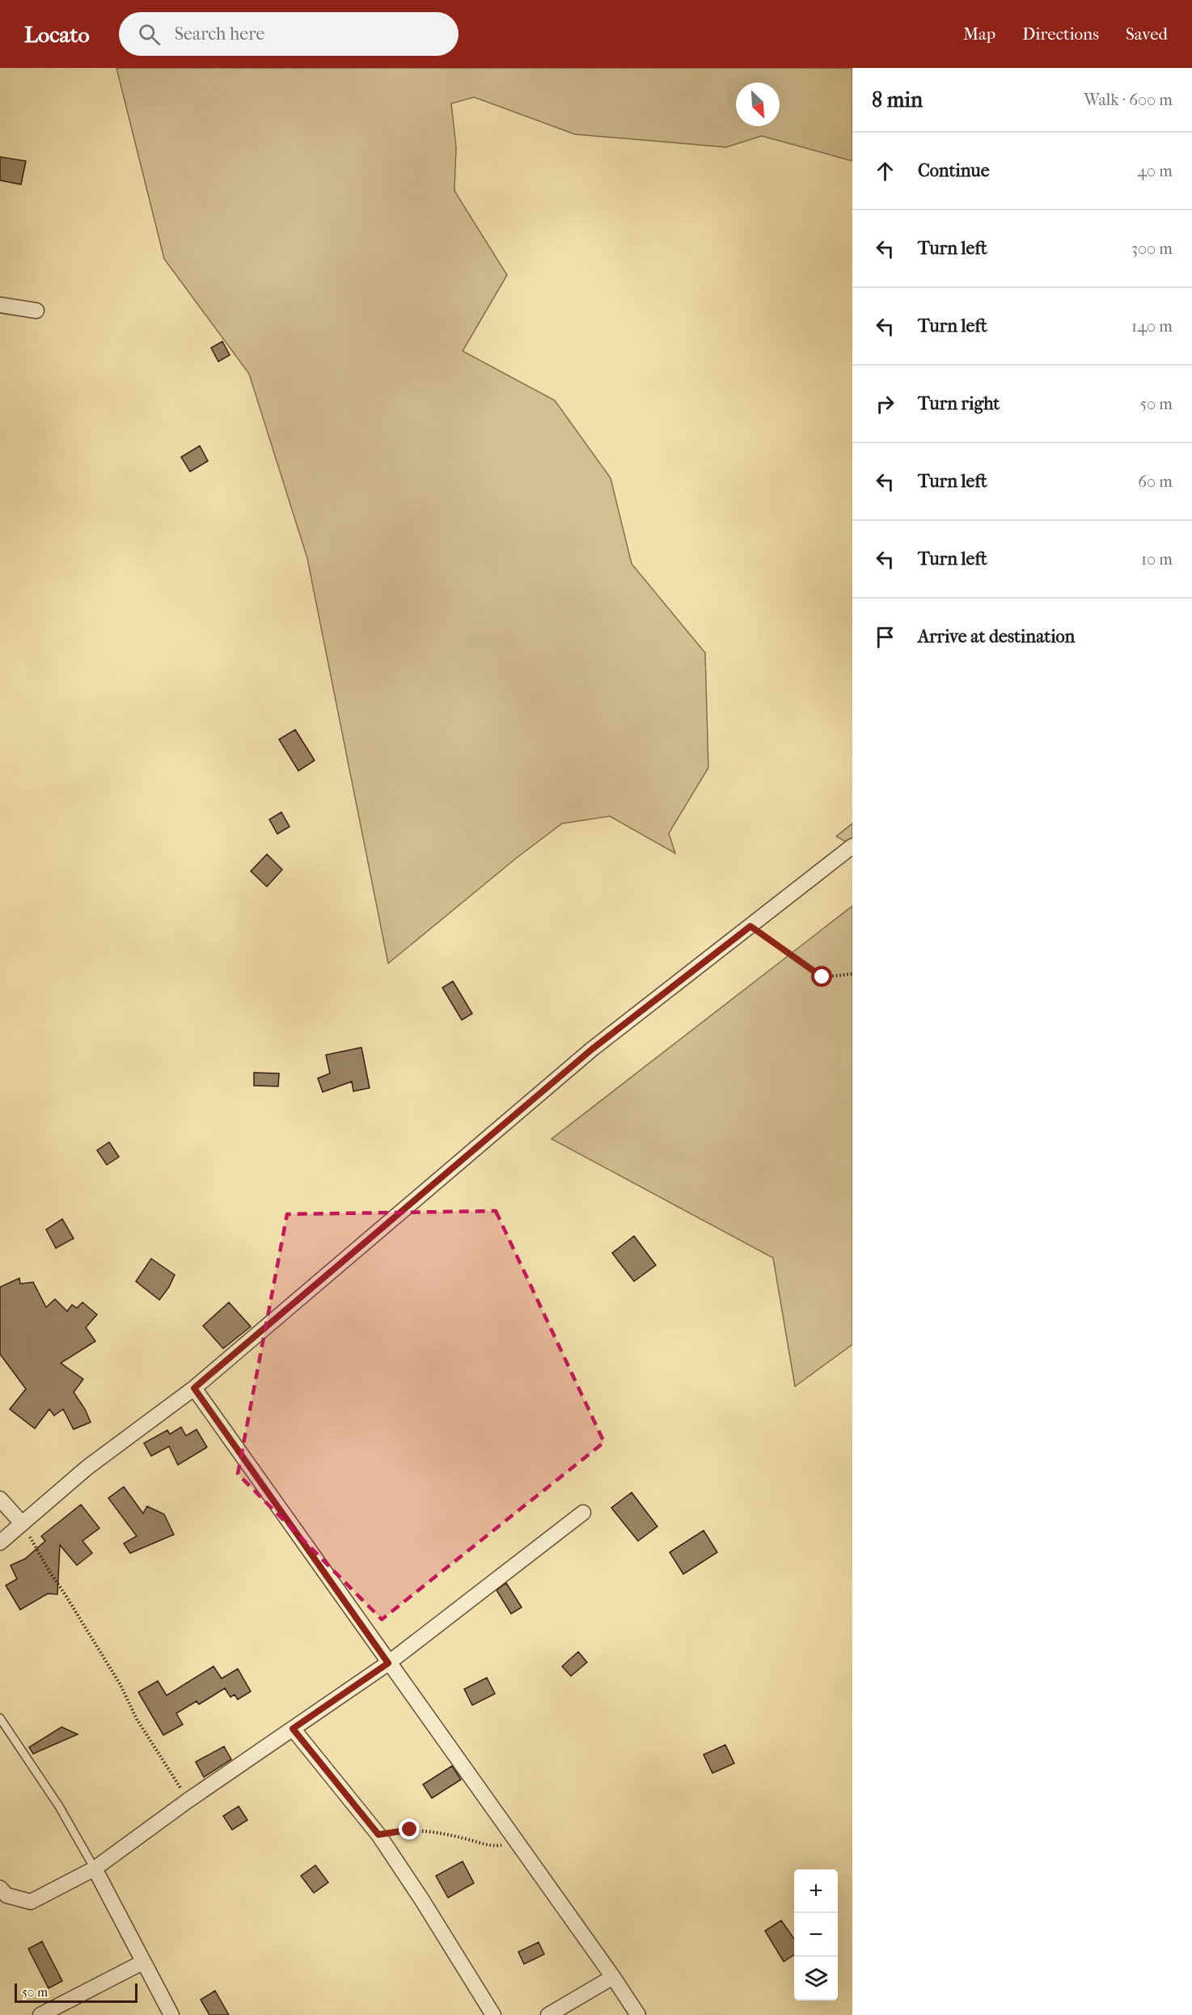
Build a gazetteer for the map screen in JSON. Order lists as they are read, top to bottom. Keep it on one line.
{"scale_bar":"50 m","north":"bottom right","page":{"header":"Locato","search":"Search here","nav":["Map","Directions","Saved"],"heading":["8 min","Walk · 600 m"],"list":[["Continue","40 m"],["Turn left","300 m"],["Turn left","140 m"],["Turn right","50 m"],["Turn left","60 m"],["Turn left","10 m"],"Arrive at destination"],"map_buttons":["+","−"],"scale":"50 m"}}
